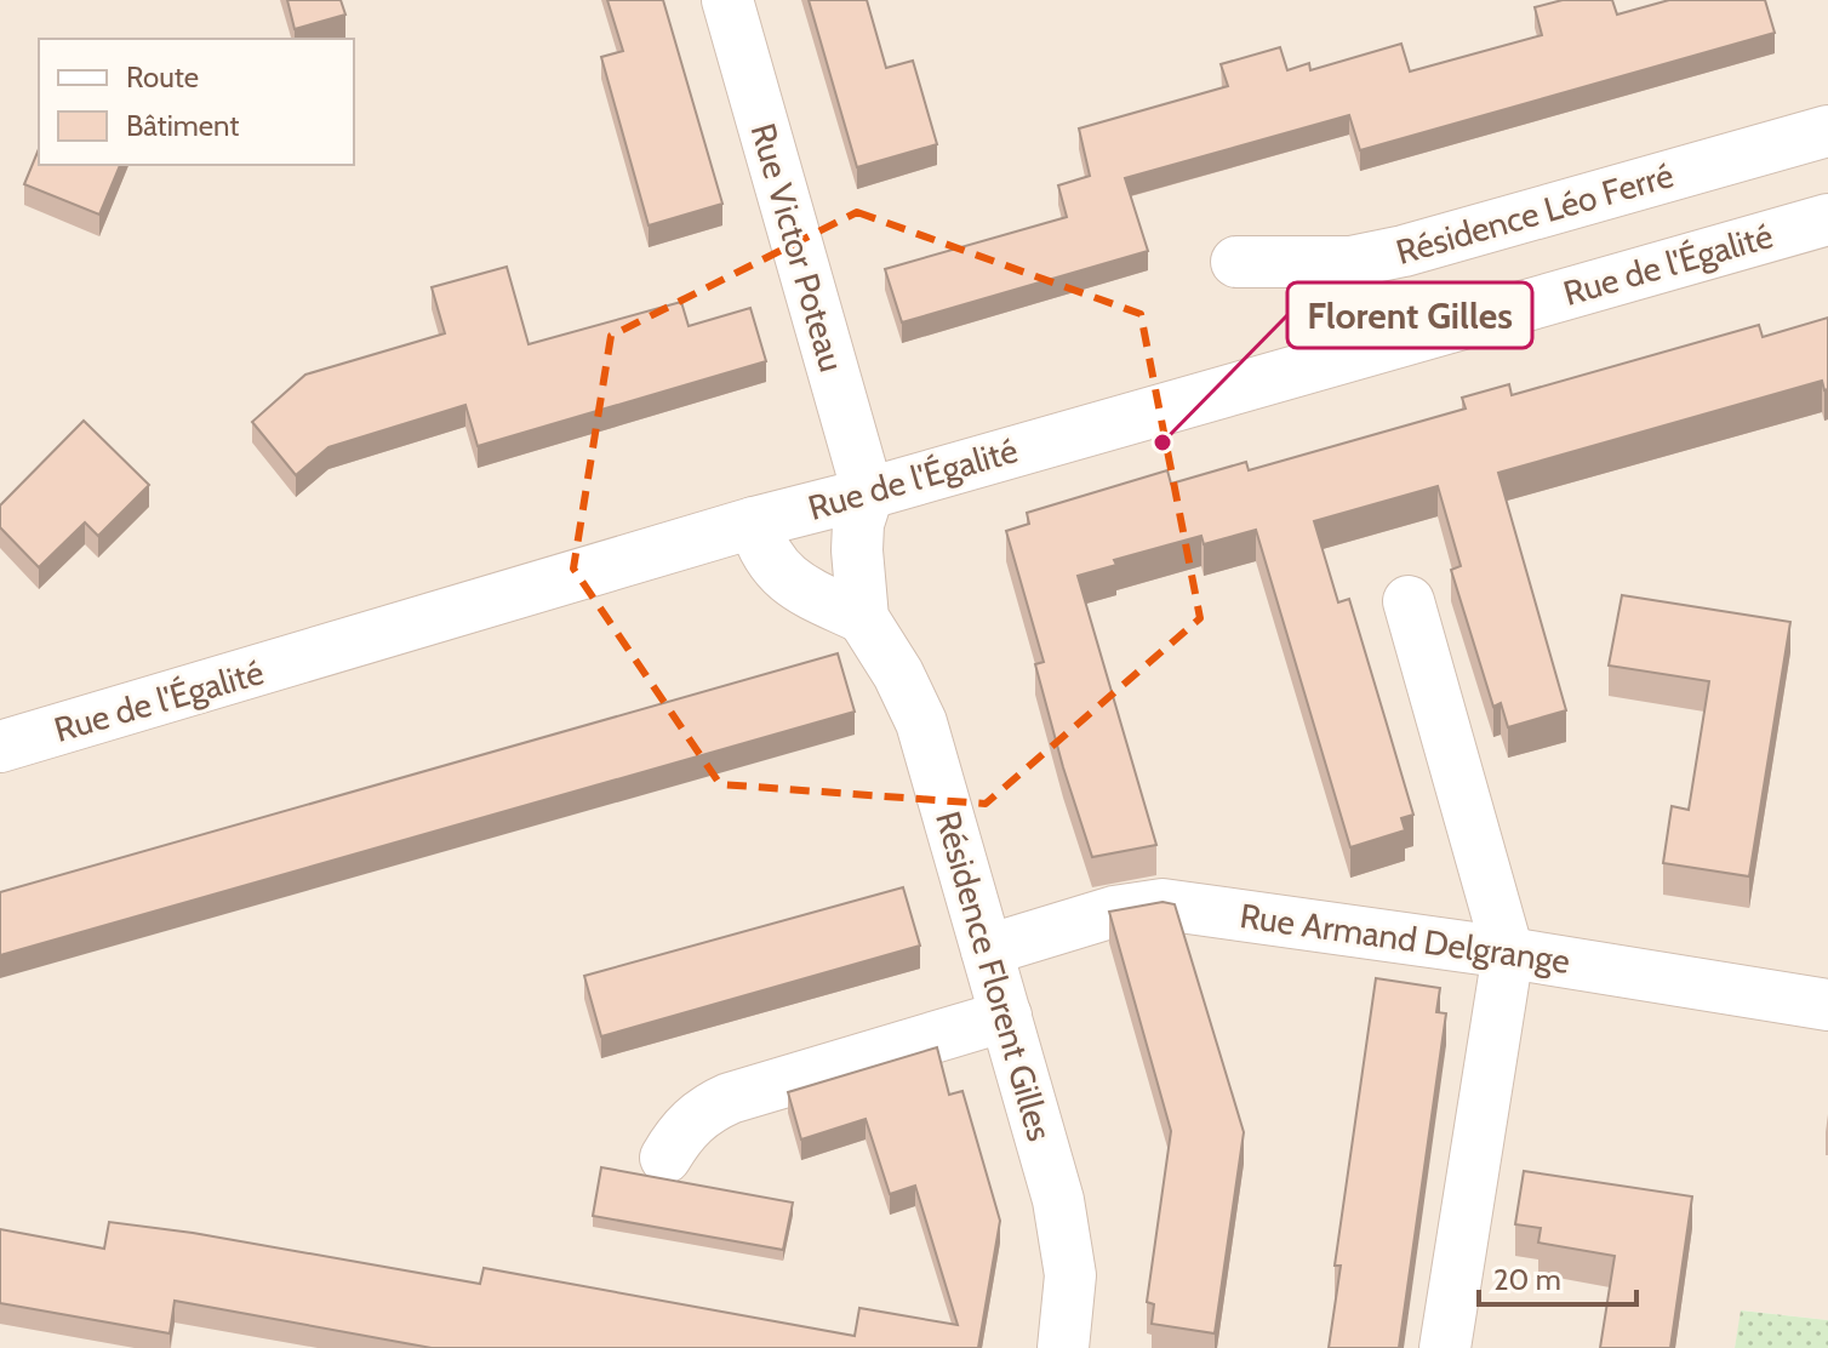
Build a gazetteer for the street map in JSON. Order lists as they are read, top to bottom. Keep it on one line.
{"streets":{"street":["Résidence Léo Ferré","Rue Victor Poteau","Rue de l'Égalité","Rue Armand Delgrange","Résidence Florent Gilles"]},"crossings":[["Rue Victor Poteau","Rue de l'Égalité"],["Rue Victor Poteau","Résidence Florent Gilles"],["Rue de l'Égalité","Résidence Florent Gilles"],["Rue Armand Delgrange","Résidence Florent Gilles"]],"places":["Florent Gilles"],"legend":["Route","Bâtiment"],"scale_bar":"20 m"}
